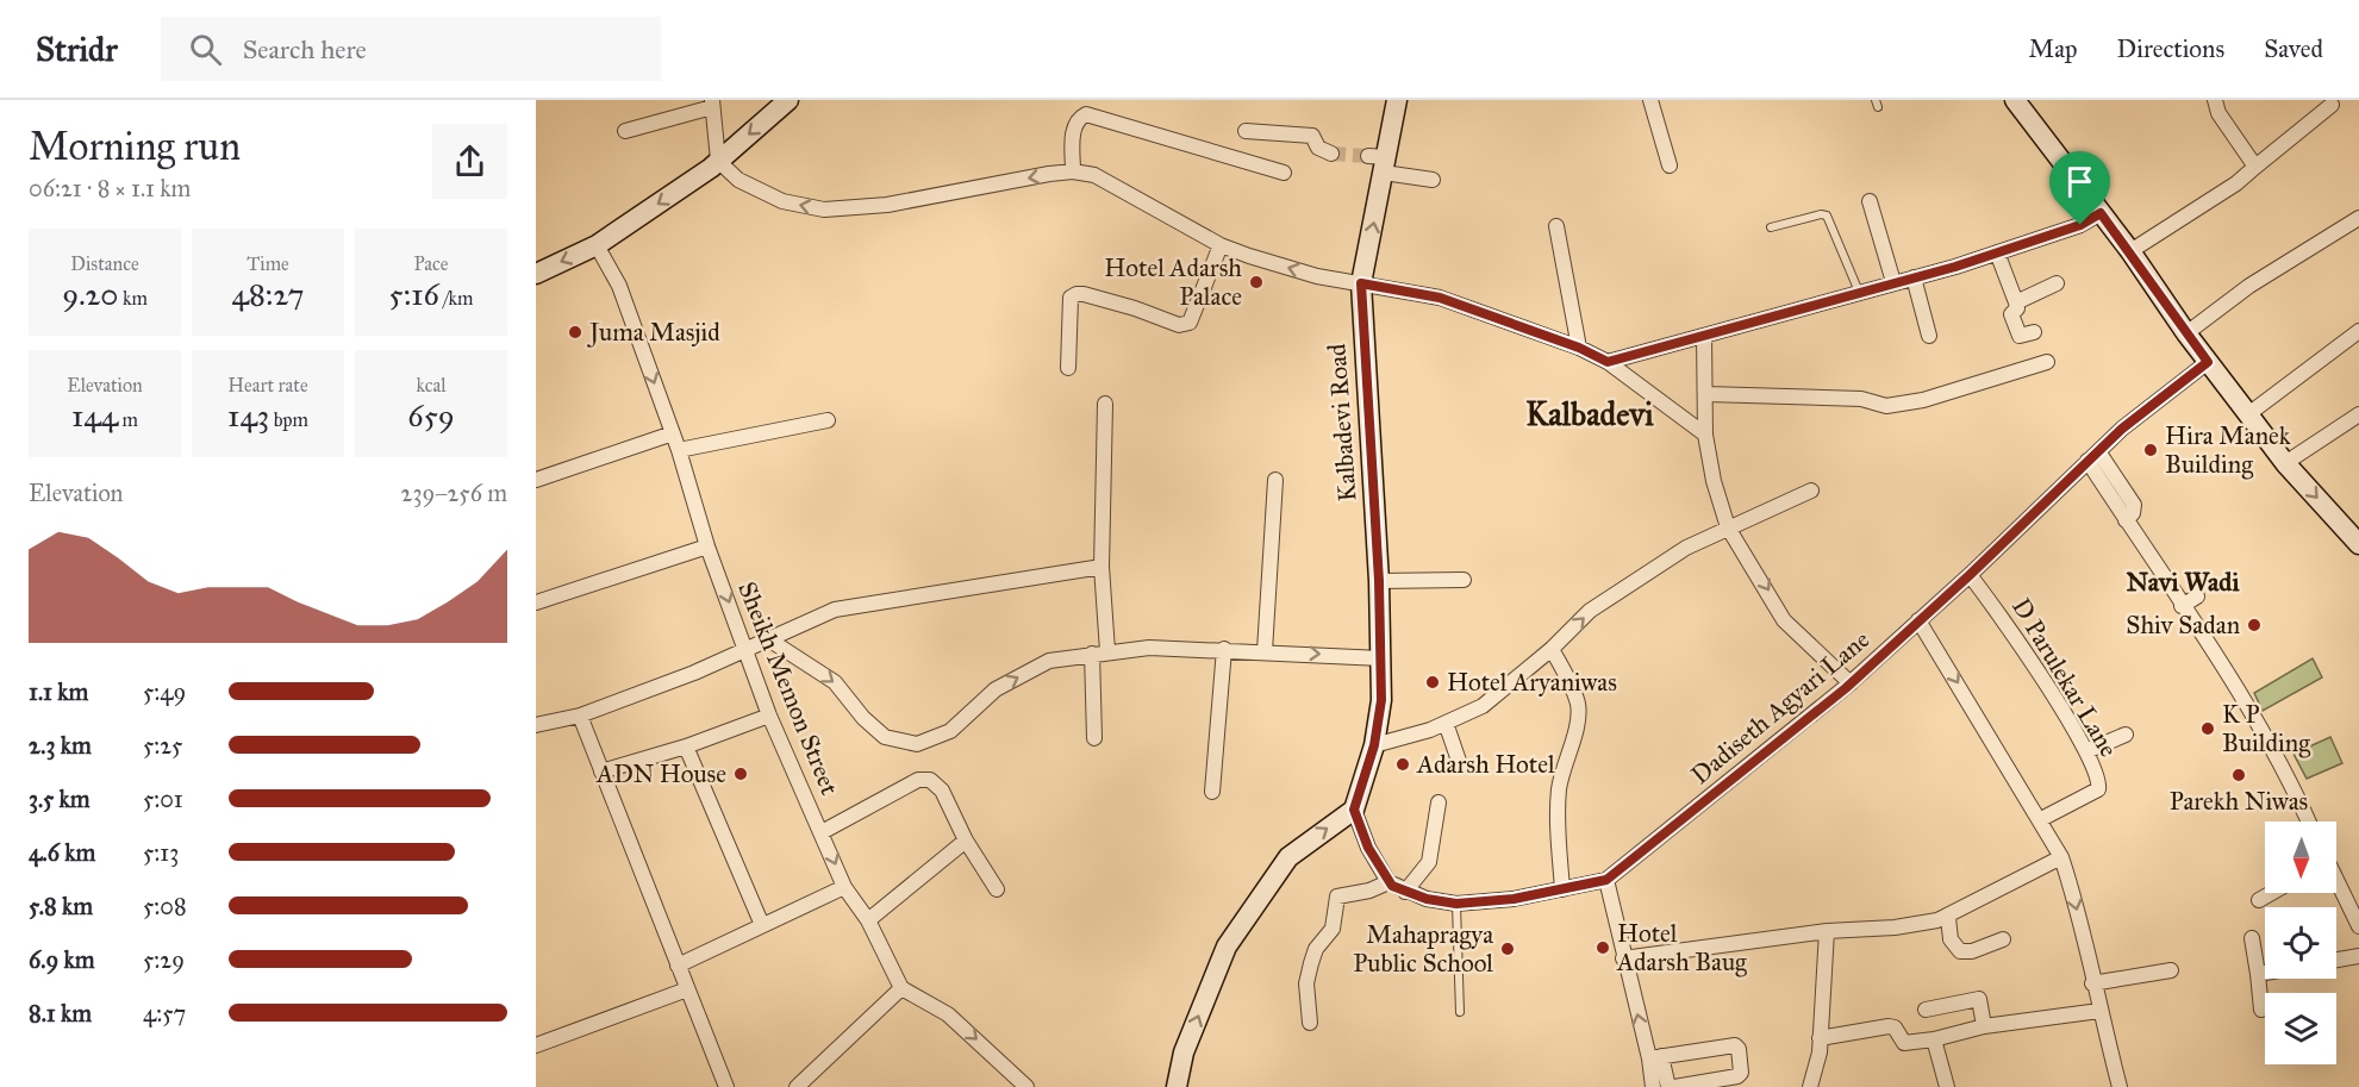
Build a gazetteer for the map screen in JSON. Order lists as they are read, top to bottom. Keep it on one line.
{"streets":{"main road":["Kalbadevi Road"],"street":["D Parulekar Lane","Sheikh Memon Street","Dadiseth Agyari Lane"]},"crossings":[["Kalbadevi Road","Dadiseth Agyari Lane"],["D Parulekar Lane","Dadiseth Agyari Lane"]],"one_way":["Sheikh Memon Street"],"districts":["Kalbadevi","Navi Wadi"],"places":["Hotel Adarsh Palace","Juma Masjid","Hira Manek Building","Shiv Sadan","Hotel Aryaniwas","K P Building","Adarsh Hotel","ADN House","Parekh Niwas","Hotel Adarsh Baug","Mahapragya Public School"],"north":"bottom","page":{"header":"Stridr","search":"Search here","nav":["Map","Directions","Saved"],"heading":["Morning run","06:21 · 8 × 1.1 km"],"stats":[["Distance","9.20 km"],["Time","48:27"],["Pace","5:16 /km"],["Elevation","144 m"],["Heart rate","143 bpm"],["kcal","659"]],"chart":["Elevation","239–256 m"],"list":[{"name":"1.1 km","note":"5:49"},{"name":"2.3 km","note":"5:25"},{"name":"3.5 km","note":"5:01"},{"name":"4.6 km","note":"5:13"},{"name":"5.8 km","note":"5:08"},{"name":"6.9 km","note":"5:29"},{"name":"8.1 km","note":"4:57"}]}}
